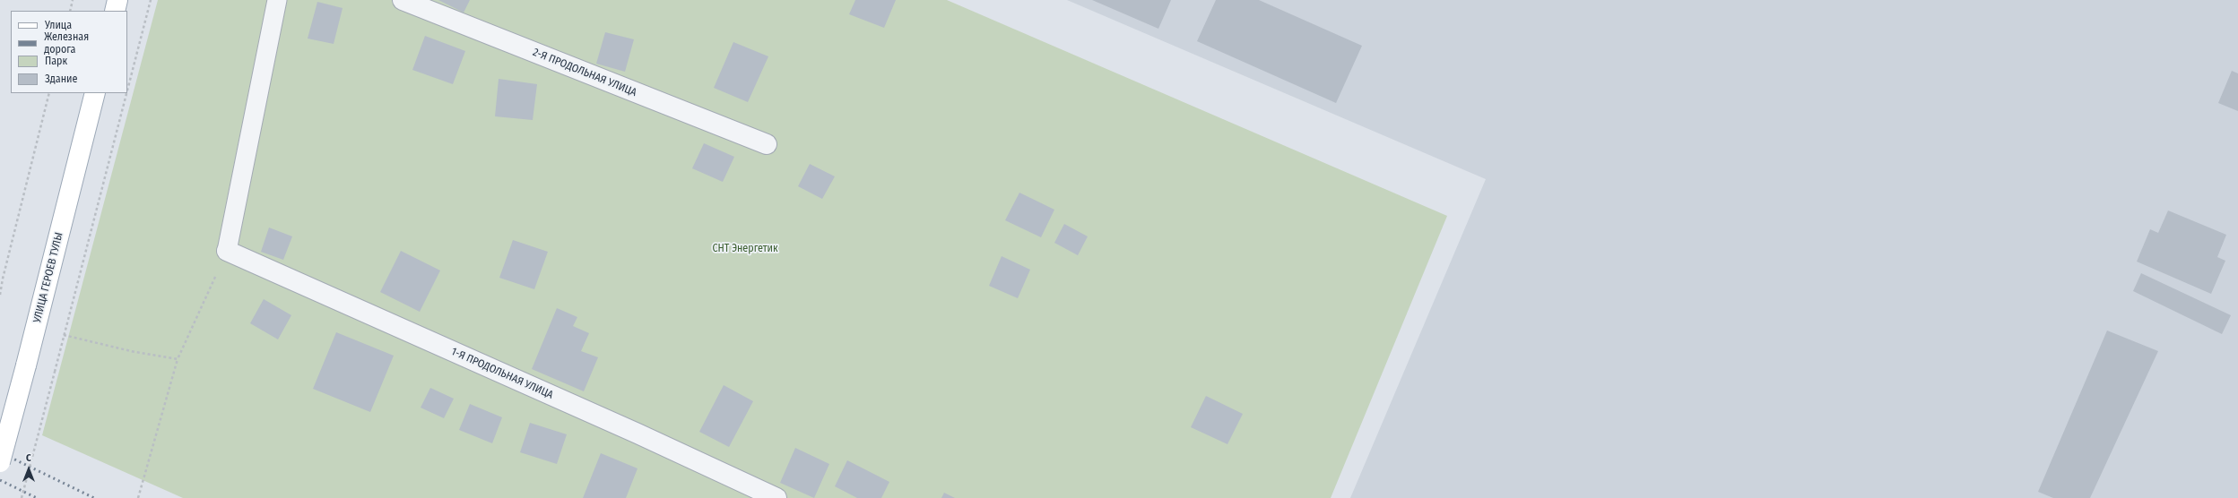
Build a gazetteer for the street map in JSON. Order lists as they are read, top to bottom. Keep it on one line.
{"streets":{"main road":["УЛИЦА ГЕРОЕВ ТУЛЫ"],"street":["2-Я ПРОДОЛЬНАЯ УЛИЦА","1-Я ПРОДОЛЬНАЯ УЛИЦА"]},"parks":["СНТ Энергетик"],"legend":["Улица","Железная дорога","Парк","Здание"],"north":"top"}
